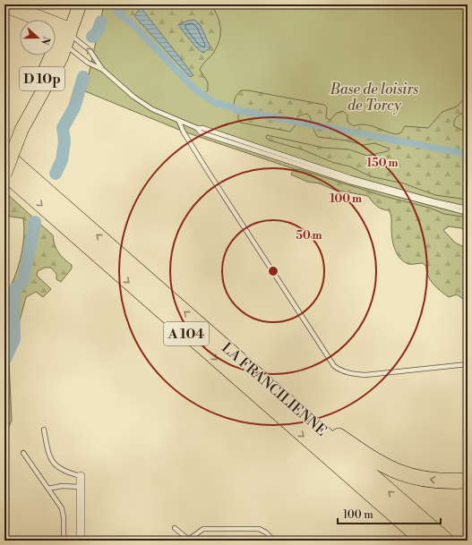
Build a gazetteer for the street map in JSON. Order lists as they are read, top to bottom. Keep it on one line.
{"streets":{"highway":["A 104","LA FRANCILIENNE"],"main road":["D 10p"]},"crossings":[["D 10p","LA FRANCILIENNE"]],"parks":["Base de loisirs de Torcy"],"scale_bar":"100 m","north":"right","rings":["150 m","100 m","50 m"]}
